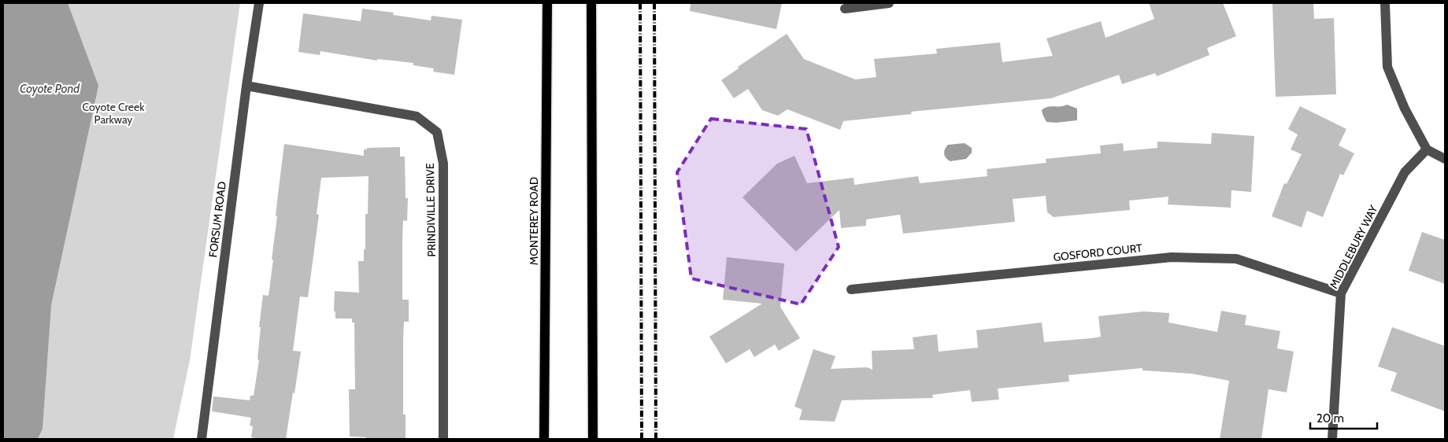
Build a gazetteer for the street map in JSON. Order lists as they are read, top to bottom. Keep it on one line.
{"streets":{"main road":["MONTEREY ROAD"],"street":["PRINDIVILLE DRIVE","FORSUM ROAD","MIDDLEBURY WAY","GOSFORD COURT"]},"crossings":[["PRINDIVILLE DRIVE","FORSUM ROAD"],["MIDDLEBURY WAY","GOSFORD COURT"]],"water":["Coyote Pond"],"parks":["Coyote Creek Parkway"],"scale_bar":"20 m"}
